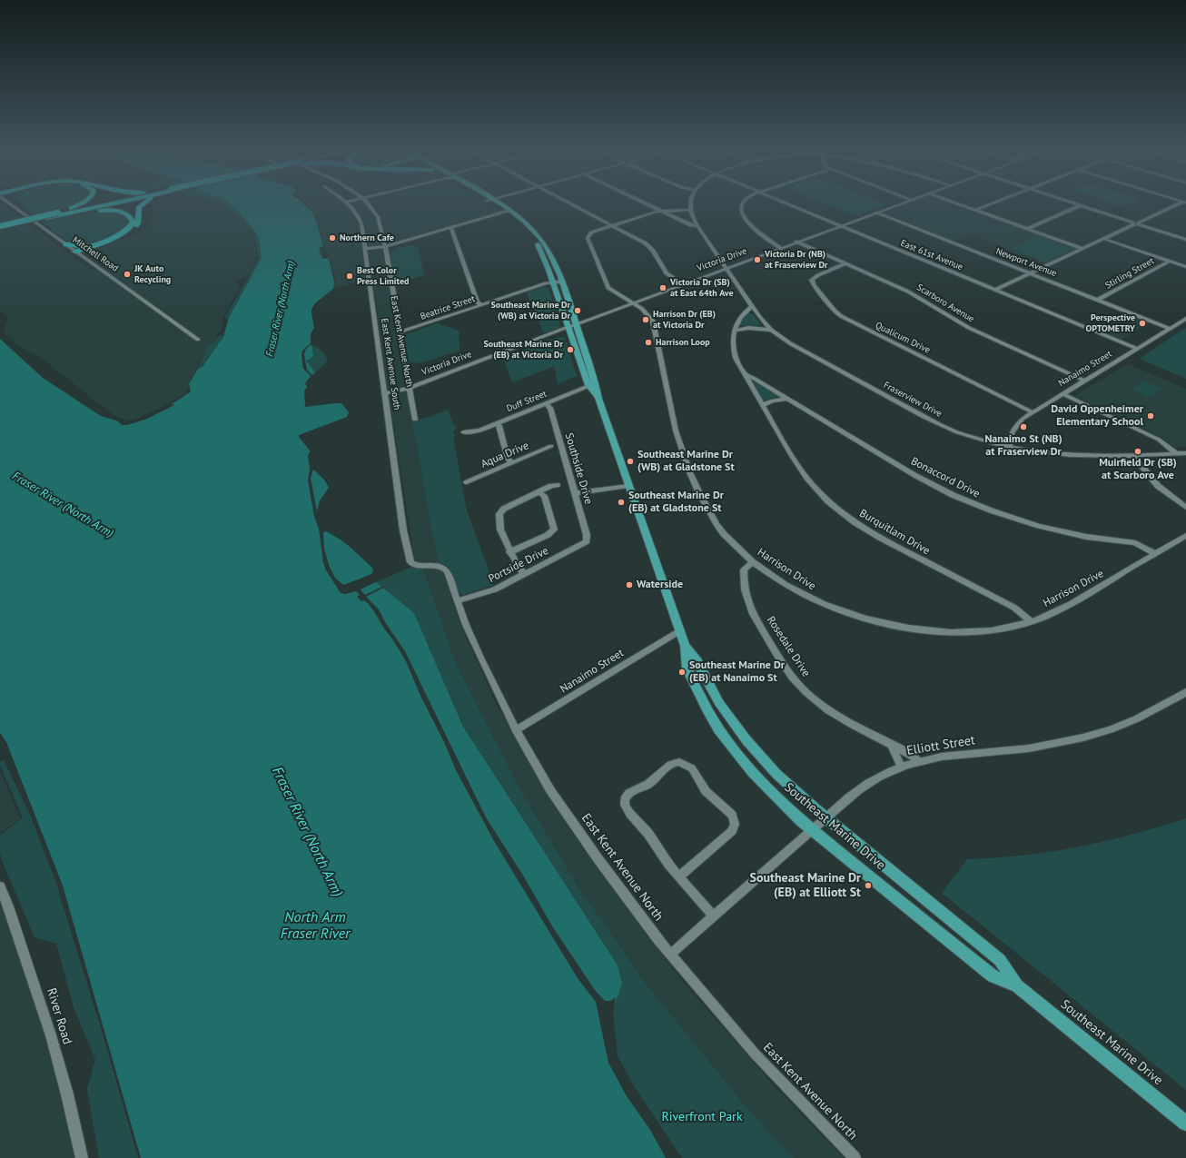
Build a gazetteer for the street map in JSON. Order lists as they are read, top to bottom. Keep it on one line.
{"streets":{"main road":["Southeast Marine Drive"],"street":["Mitchell Road","East 61st Avenue","Victoria Drive","Newport Avenue","Stirling Street","Scarboro Avenue","Beatrice Street","Qualicum Drive","East Kent Avenue North","East Kent Avenue South","Nanaimo Street","Fraserview Drive","Duff Street","Aqua Drive","Southside Drive","Bonaccord Drive","Burquitlam Drive","Portside Drive","Harrison Drive","Rosedale Drive","Elliott Street","River Road"]},"crossings":[["East 61st Avenue","Victoria Drive"],["East 61st Avenue","Nanaimo Street"],["Victoria Drive","Newport Avenue"],["Victoria Drive","Scarboro Avenue"],["Victoria Drive","East Kent Avenue North"],["Victoria Drive","East Kent Avenue South"],["Victoria Drive","Fraserview Drive"],["Victoria Drive","Harrison Drive"],["Victoria Drive","Southeast Marine Drive"],["Newport Avenue","Stirling Street"],["Newport Avenue","Nanaimo Street"],["Scarboro Avenue","Qualicum Drive"],["Scarboro Avenue","Nanaimo Street"],["Beatrice Street","East Kent Avenue North"],["Beatrice Street","Southeast Marine Drive"],["Qualicum Drive","Nanaimo Street"],["East Kent Avenue North","East Kent Avenue South"],["East Kent Avenue North","Nanaimo Street"],["East Kent Avenue North","Portside Drive"],["East Kent Avenue North","Elliott Street"],["Nanaimo Street","Fraserview Drive"],["Nanaimo Street","Southeast Marine Drive"],["Fraserview Drive","Burquitlam Drive"],["Duff Street","Southside Drive"],["Duff Street","Southeast Marine Drive"],["Southside Drive","Portside Drive"],["Bonaccord Drive","Burquitlam Drive"],["Bonaccord Drive","Harrison Drive"],["Burquitlam Drive","Harrison Drive"],["Harrison Drive","Rosedale Drive"],["Rosedale Drive","Elliott Street"],["Elliott Street","Southeast Marine Drive"]],"water":["Fraser River (North Arm)","North Arm Fraser River"],"parks":["Riverfront Park"],"places":["Northern Cafe","Victoria Dr (NB) at Fraserview Dr","JK Auto Recycling","Best Color Press Limited","Victoria Dr (SB) at East 64th Ave","Southeast Marine Dr (WB) at Victoria Dr","Harrison Dr (EB) at Victoria Dr","Perspective OPTOMETRY","Harrison Loop","Southeast Marine Dr (EB) at Victoria Dr","David Oppenheimer Elementary School","Nanaimo St (NB) at Fraserview Dr","Muirfield Dr (SB) at Scarboro Ave","Southeast Marine Dr (WB) at Gladstone St","Southeast Marine Dr (EB) at Gladstone St","Waterside","Southeast Marine Dr (EB) at Nanaimo St","Southeast Marine Dr (EB) at Elliott St"]}
